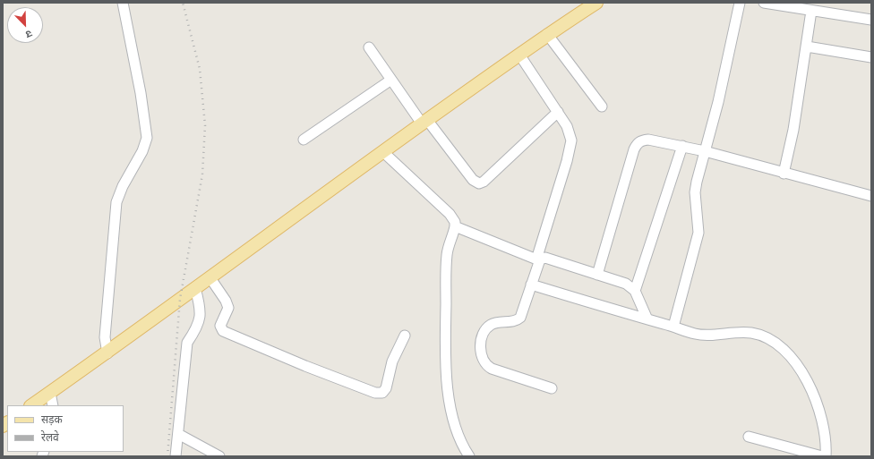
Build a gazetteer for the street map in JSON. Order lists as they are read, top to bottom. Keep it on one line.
{"legend":["सड़क","रेलवे"],"north":"bottom right"}
